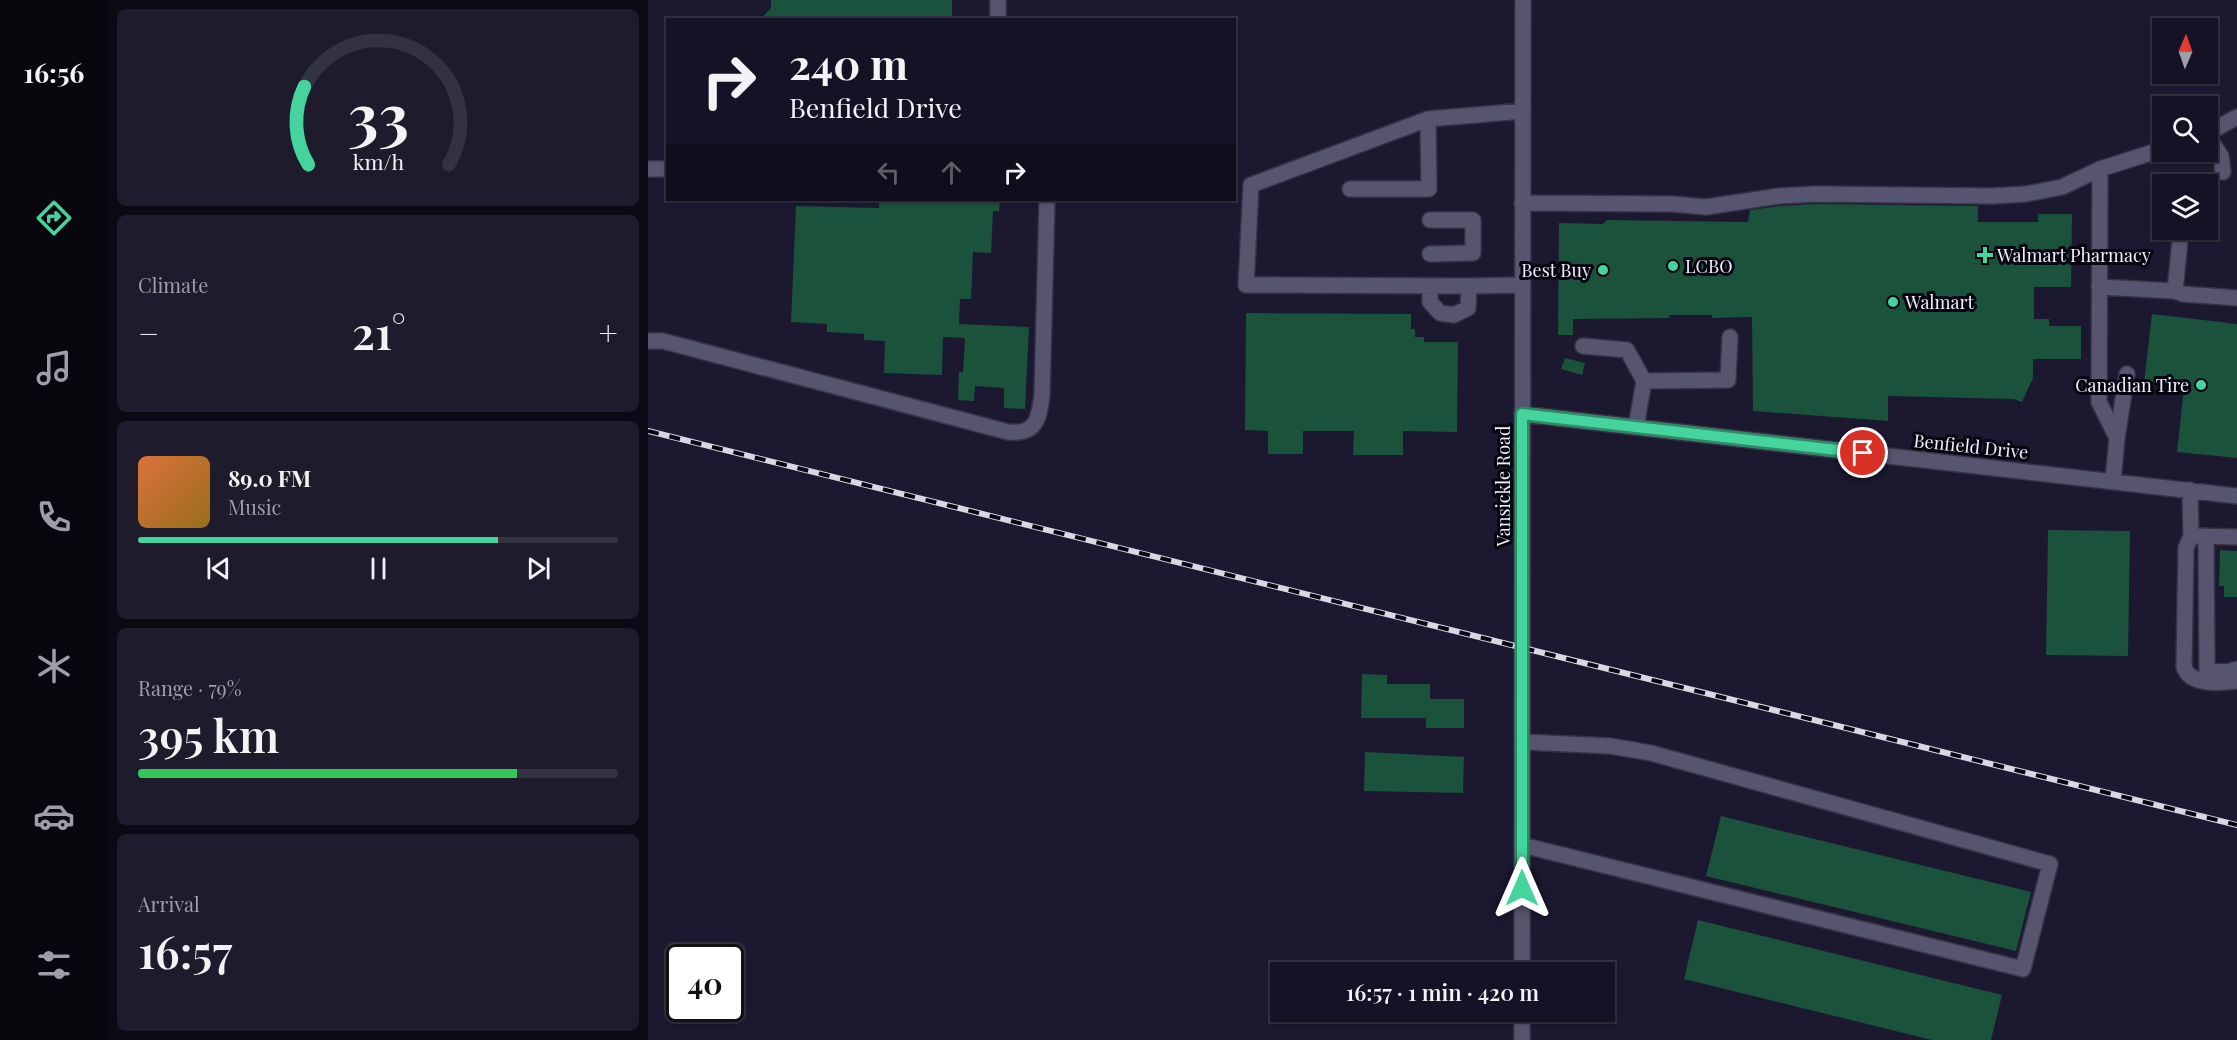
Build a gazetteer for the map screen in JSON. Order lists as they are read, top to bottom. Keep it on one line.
{"streets":{"street":["Benfield Drive","Vansickle Road"]},"crossings":[["Benfield Drive","Vansickle Road"]],"places":{"health":["Walmart Pharmacy"],"other":["LCBO","Best Buy","Walmart","Canadian Tire"]},"north":"top","page":{"tabs":"16:56","turn":["240 m","Benfield Drive"],"tile":["Climate",["Range · 79%","395 km"],["Arrival","16:57"]],"heat":["−","21°","+"],"song":["89.0 FM","Music"],"limit":"40","trip":"16:57 · 1 min · 420 m","gauge":["33","km/h"]}}
